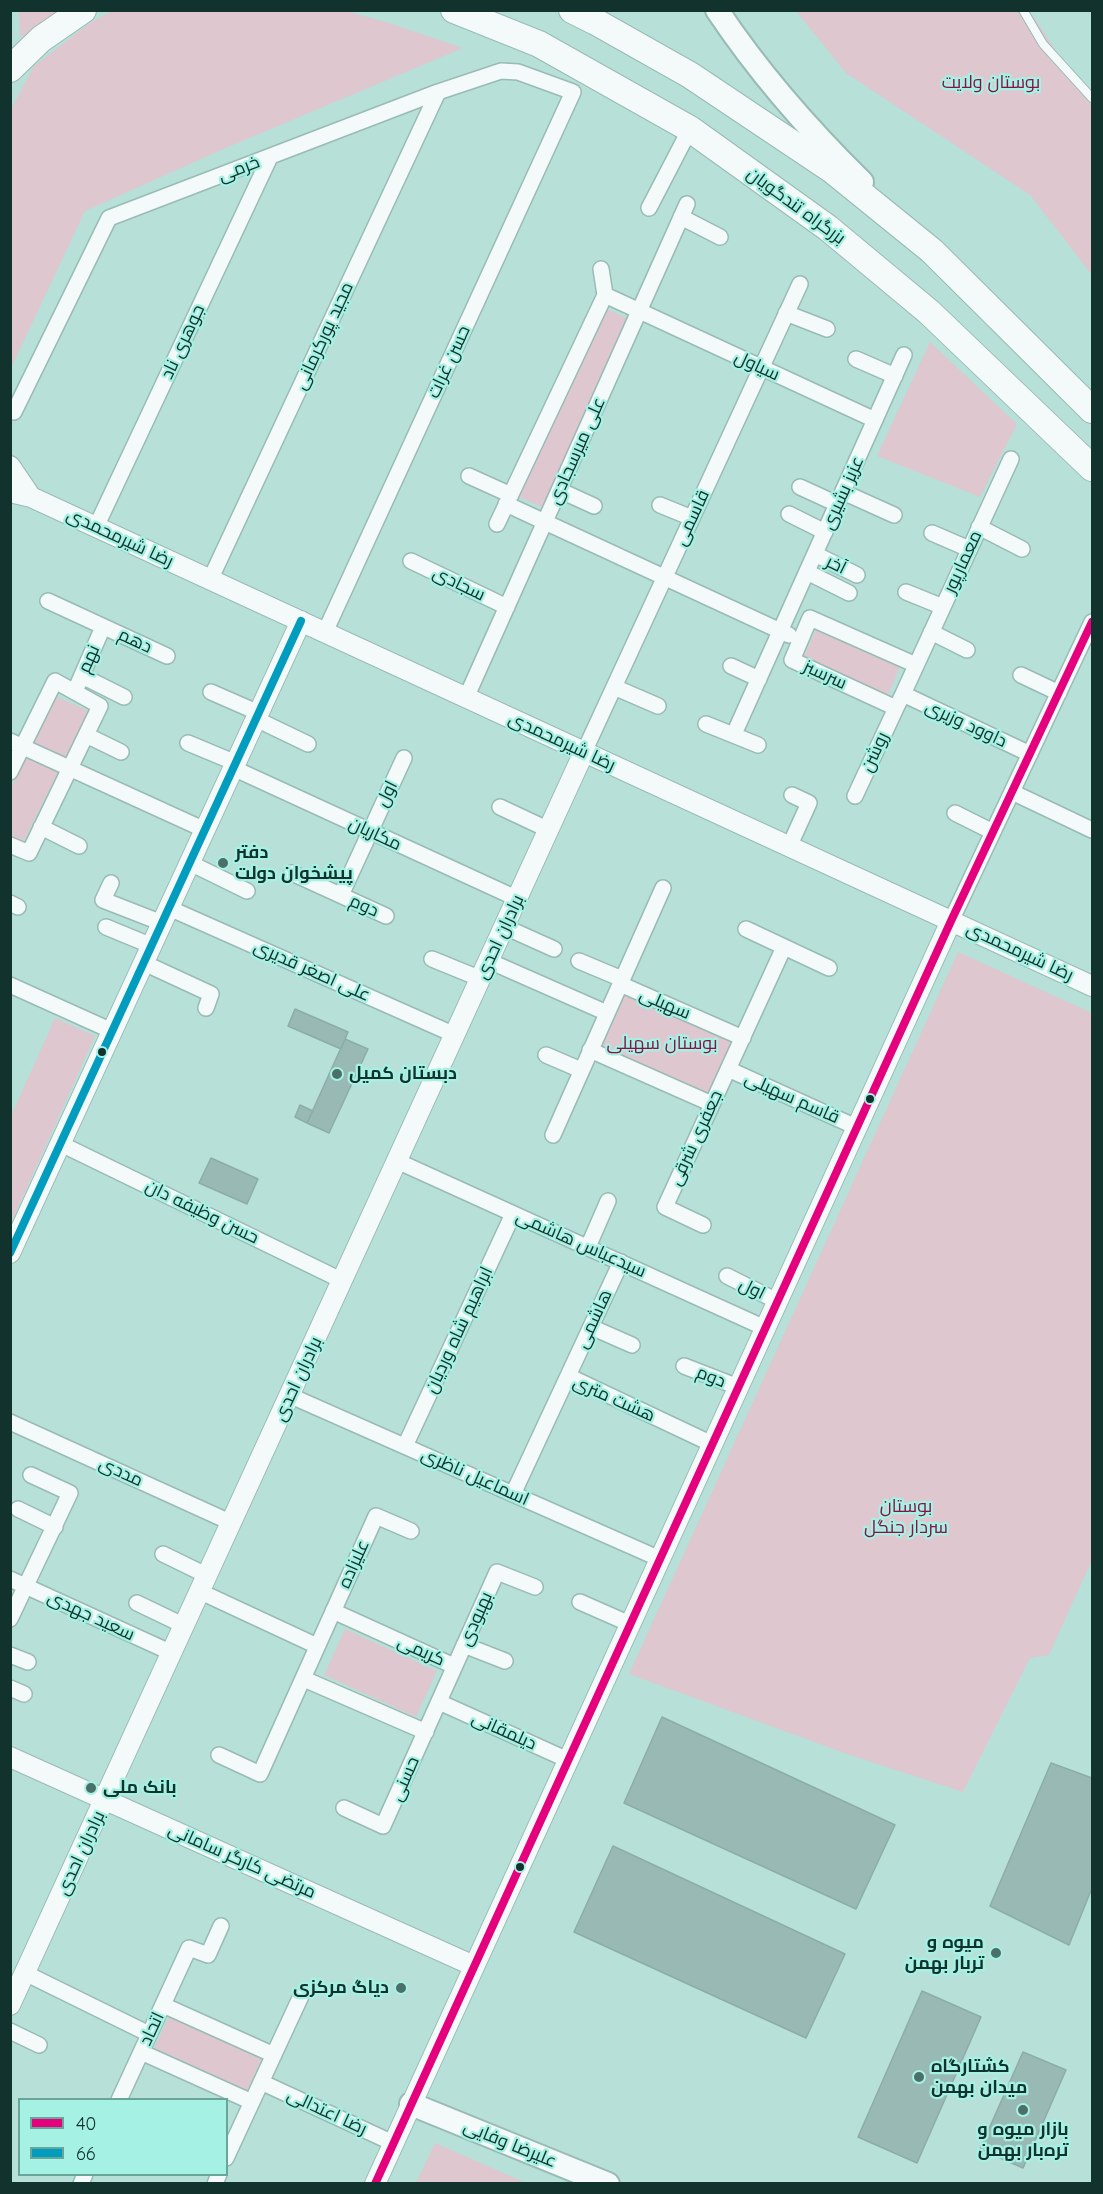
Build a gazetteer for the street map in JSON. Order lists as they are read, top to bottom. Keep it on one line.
{"streets":{"highway":["بزرگراه تندگویان"],"main road":["علیرضا وفایی"],"street":["خرمی","مجید پورکرمانی","جوهری ناد","حسن غرات","سیاول","علی میرسجادی","عزیز بشیری","قاسمی","رضا شیرمحمدی","معمارپور","آخر","سجادی","دهم","نهم","سرسبز","داوود وزیری","روشن","اول","مکاریان","دوم","برادران احدی","علی اصغر قدیری","سهیلی","قاسم سهیلی","جعفری شرقی","حسن وظیفه دان","سیدعباس هاشمی","هاشمی","ابراهیم شاه وردیان","هشت متری","مددی","اسماعیل ناظری","علیزاده","سعید جهدی","بهبودی","کریمی","دیلمقانی","حسنی","مرتضی کارگر سامانی","اتحاد","رضا اعتدالی"]},"crossings":[["خرمی","مجید پورکرمانی"],["خرمی","جوهری ناد"],["خرمی","حسن غرات"],["مجید پورکرمانی","رضا شیرمحمدی"],["جوهری ناد","رضا شیرمحمدی"],["حسن غرات","رضا شیرمحمدی"],["سیاول","علی میرسجادی"],["سیاول","عزیز بشیری"],["سیاول","قاسمی"],["علی میرسجادی","رضا شیرمحمدی"],["علی میرسجادی","سجادی"],["عزیز بشیری","آخر"],["قاسمی","رضا شیرمحمدی"],["قاسمی","برادران احدی"],["رضا شیرمحمدی","برادران احدی"],["معمارپور","سرسبز"],["دهم","نهم"],["سرسبز","داوود وزیری"],["سرسبز","روشن"],["داوود وزیری","روشن"],["اول","مکاریان"],["اول","دوم"],["مکاریان","دوم"],["مکاریان","برادران احدی"],["برادران احدی","علی اصغر قدیری"],["برادران احدی","حسن وظیفه دان"],["برادران احدی","سیدعباس هاشمی"],["برادران احدی","مددی"],["برادران احدی","اسماعیل ناظری"],["برادران احدی","سعید جهدی"],["برادران احدی","مرتضی کارگر سامانی"],["سهیلی","جعفری شرقی"],["قاسم سهیلی","جعفری شرقی"],["سیدعباس هاشمی","هاشمی"],["سیدعباس هاشمی","ابراهیم شاه وردیان"],["هاشمی","هشت متری"],["ابراهیم شاه وردیان","اسماعیل ناظری"],["هشت متری","اسماعیل ناظری"],["علیزاده","کریمی"],["بهبودی","کریمی"],["کریمی","دیلمقانی"],["کریمی","حسنی"]],"parks":["بوستان ولایت","بوستان سهیلی","بوستان سردار جنگل"],"places":["دفتر پیشخوان دولت","دبستان کمیل","بانک ملی","میوه و تربار بهمن","دیاگ مرکزی","کشتارگاه میدان بهمن","بازار میوه و تره‌بار بهمن"],"lines":["transit line 66","transit line 40"],"legend":["40","66"]}
